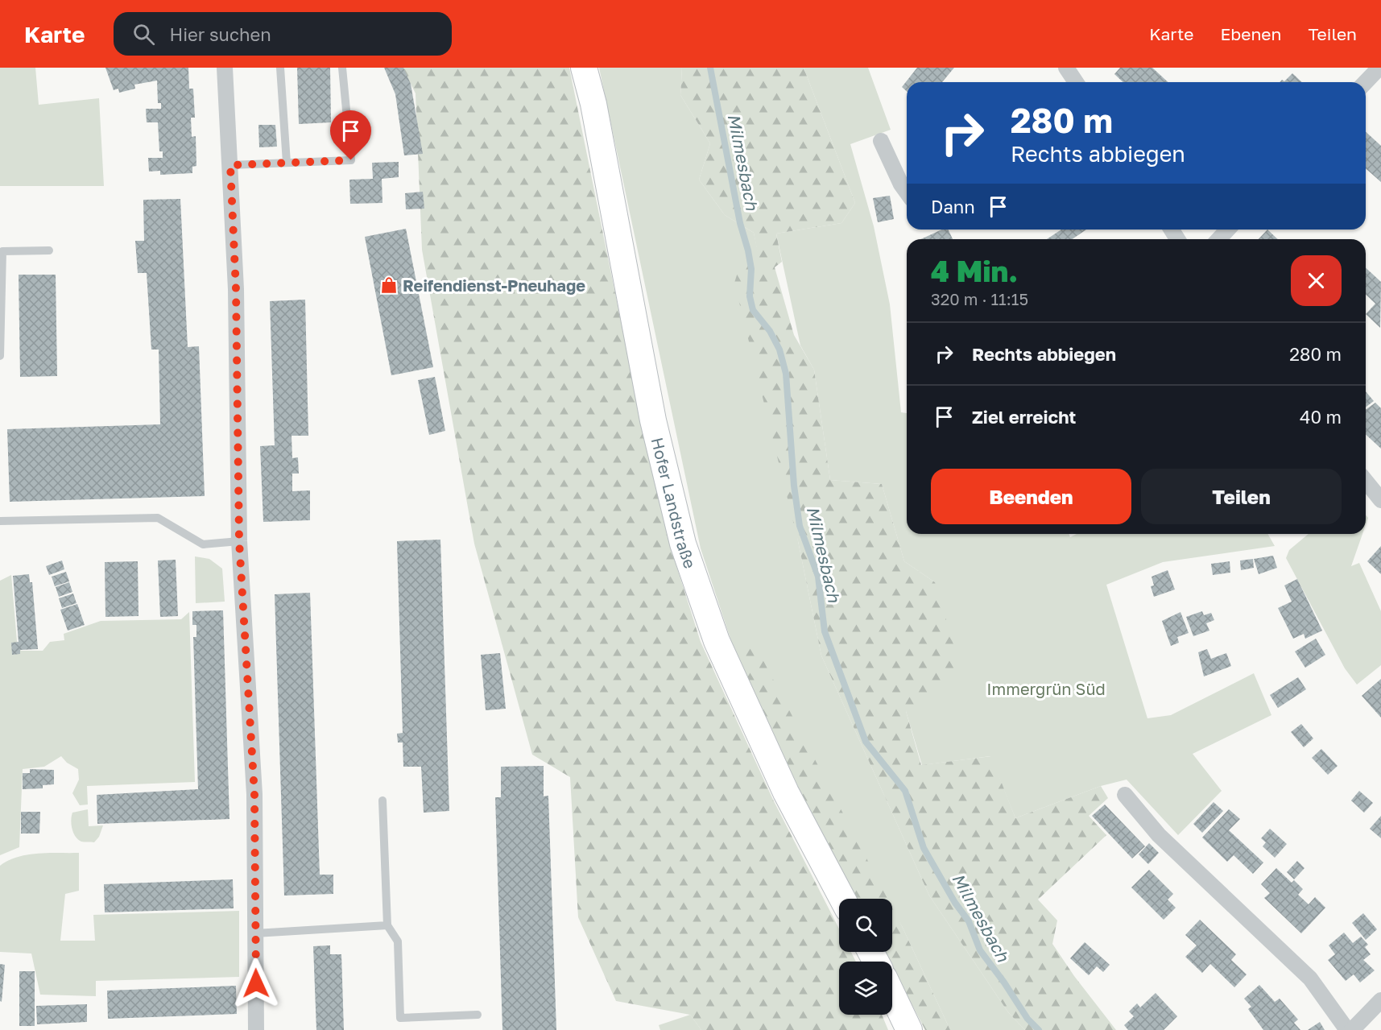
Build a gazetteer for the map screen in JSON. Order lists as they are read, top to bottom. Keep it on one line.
{"streets":{"main road":["Hofer Landstraße"]},"water":["Milmesbach"],"parks":["Immergrün Süd"],"places":{"shop":["Reifendienst-Pneuhage"]},"page":{"header":"Karte","search":"Hier suchen","nav":["Karte","Ebenen","Teilen"],"turn":["280 m","Rechts abbiegen"],"then":"Dann","heading":["4 Min.","320 m · 11:15"],"list":[{"name":"Rechts abbiegen","value":"280 m"},{"name":"Ziel erreicht","value":"40 m"}],"buttons":["Beenden","Teilen"]}}
